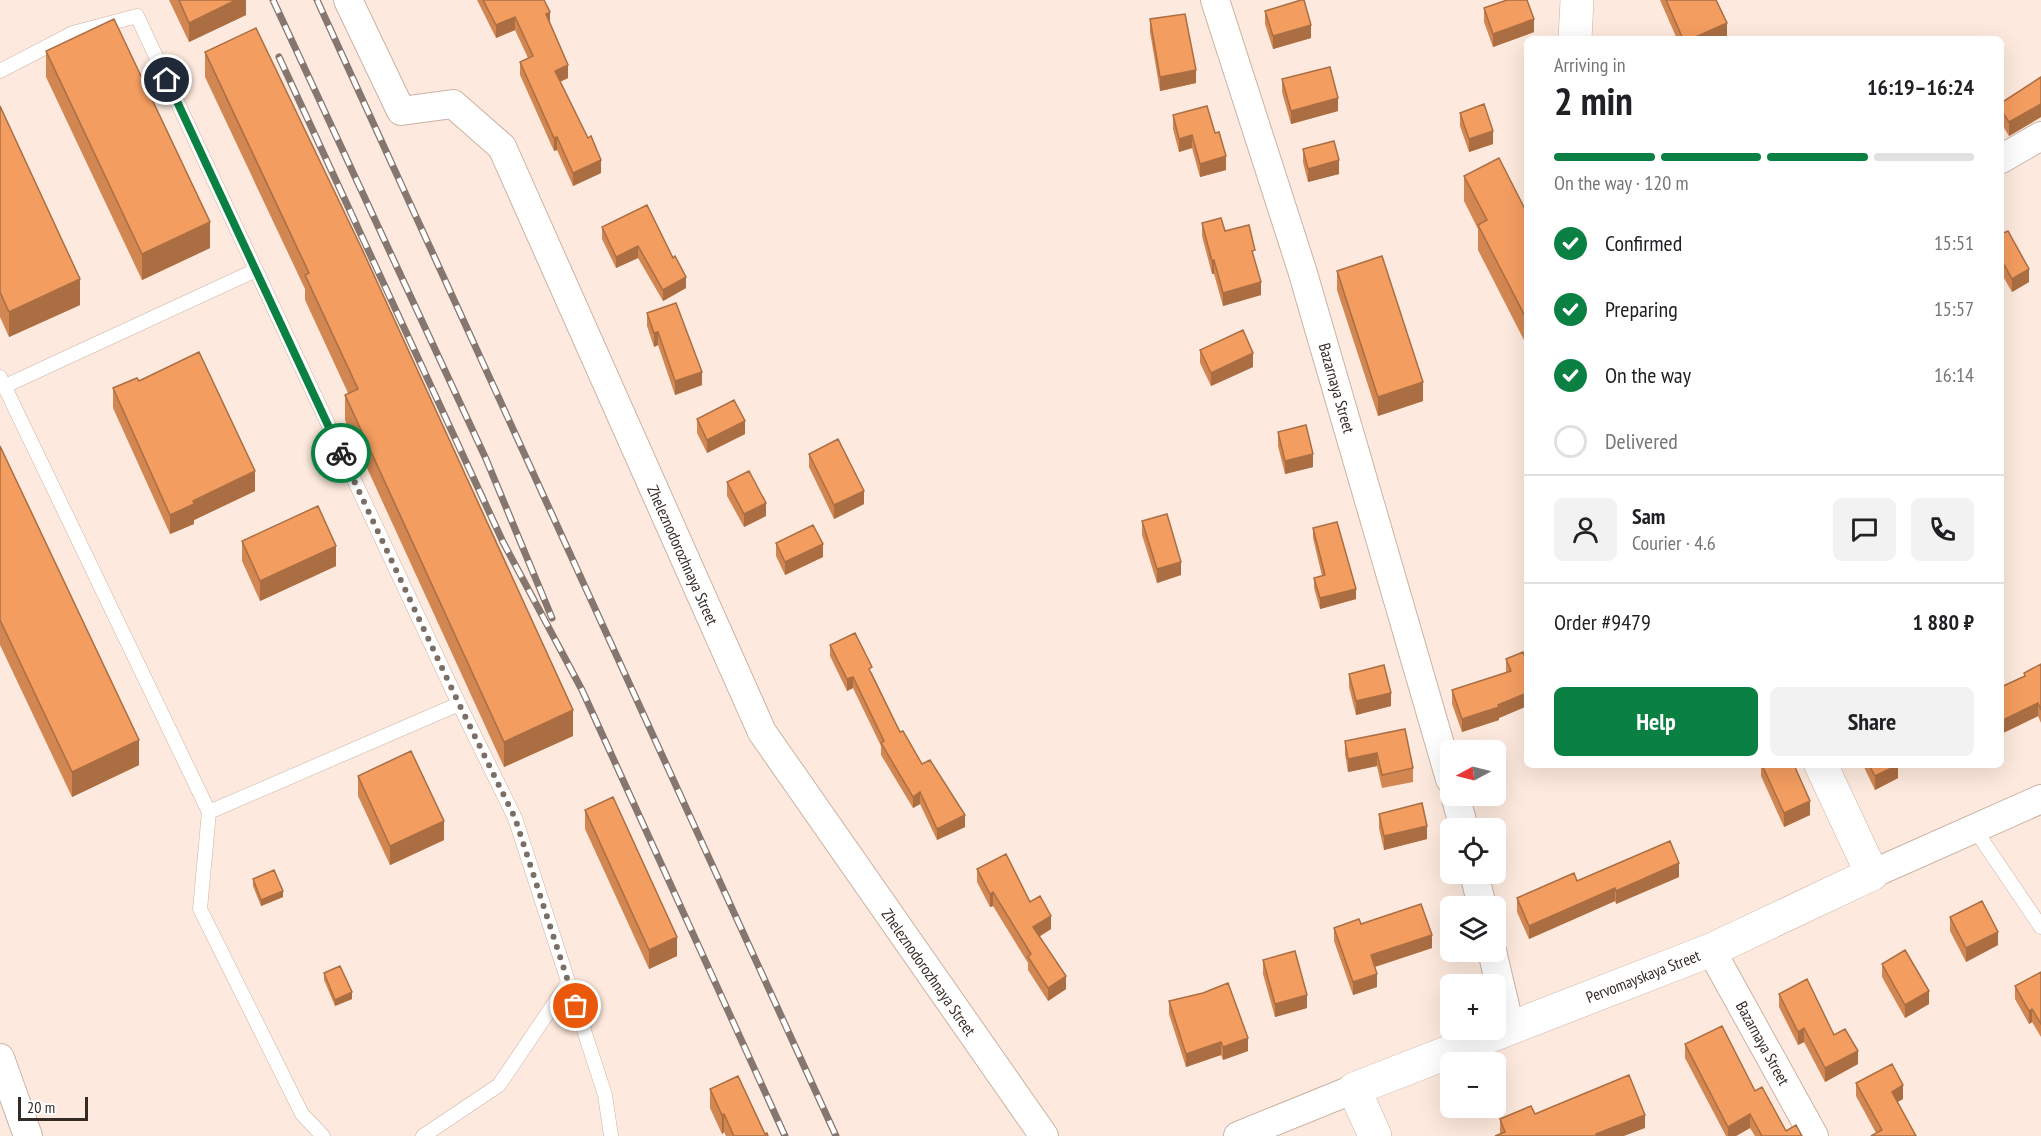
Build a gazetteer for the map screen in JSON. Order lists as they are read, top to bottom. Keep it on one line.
{"streets":{"street":["Bazarnaya Street","Zheleznodorozhnaya Street","Pervomayskaya Street"]},"crossings":[["Bazarnaya Street","Pervomayskaya Street"]],"scale_bar":"20 m","north":"left","page":{"heading":["2 min","Arriving in","16:19–16:24"],"panel":["Sam","Courier · 4.6","Order #9479","1 880 ₽"],"bar":"On the way · 120 m","list":[["Confirmed","15:51"],["Preparing","15:57"],["On the way","16:14"],"Delivered"],"buttons":["Help","Share"],"map_buttons":["+","−"],"scale":"20 m"}}
